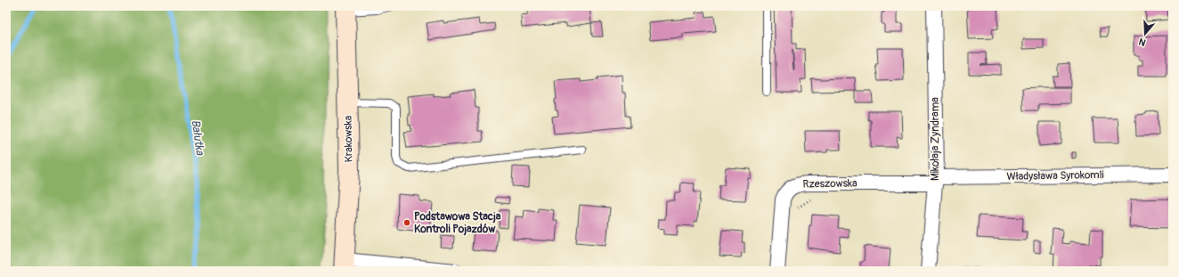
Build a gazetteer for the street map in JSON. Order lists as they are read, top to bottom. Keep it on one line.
{"streets":{"main road":["Krakowska"],"street":["Mikołaja Zyndrama","Władysława Syrokomli","Rzeszowska"]},"crossings":[["Mikołaja Zyndrama","Władysława Syrokomli"],["Mikołaja Zyndrama","Rzeszowska"],["Władysława Syrokomli","Rzeszowska"]],"water":["Bałutka"],"places":["Podstawowa Stacja Kontroli Pojazdów"],"north":"bottom"}
